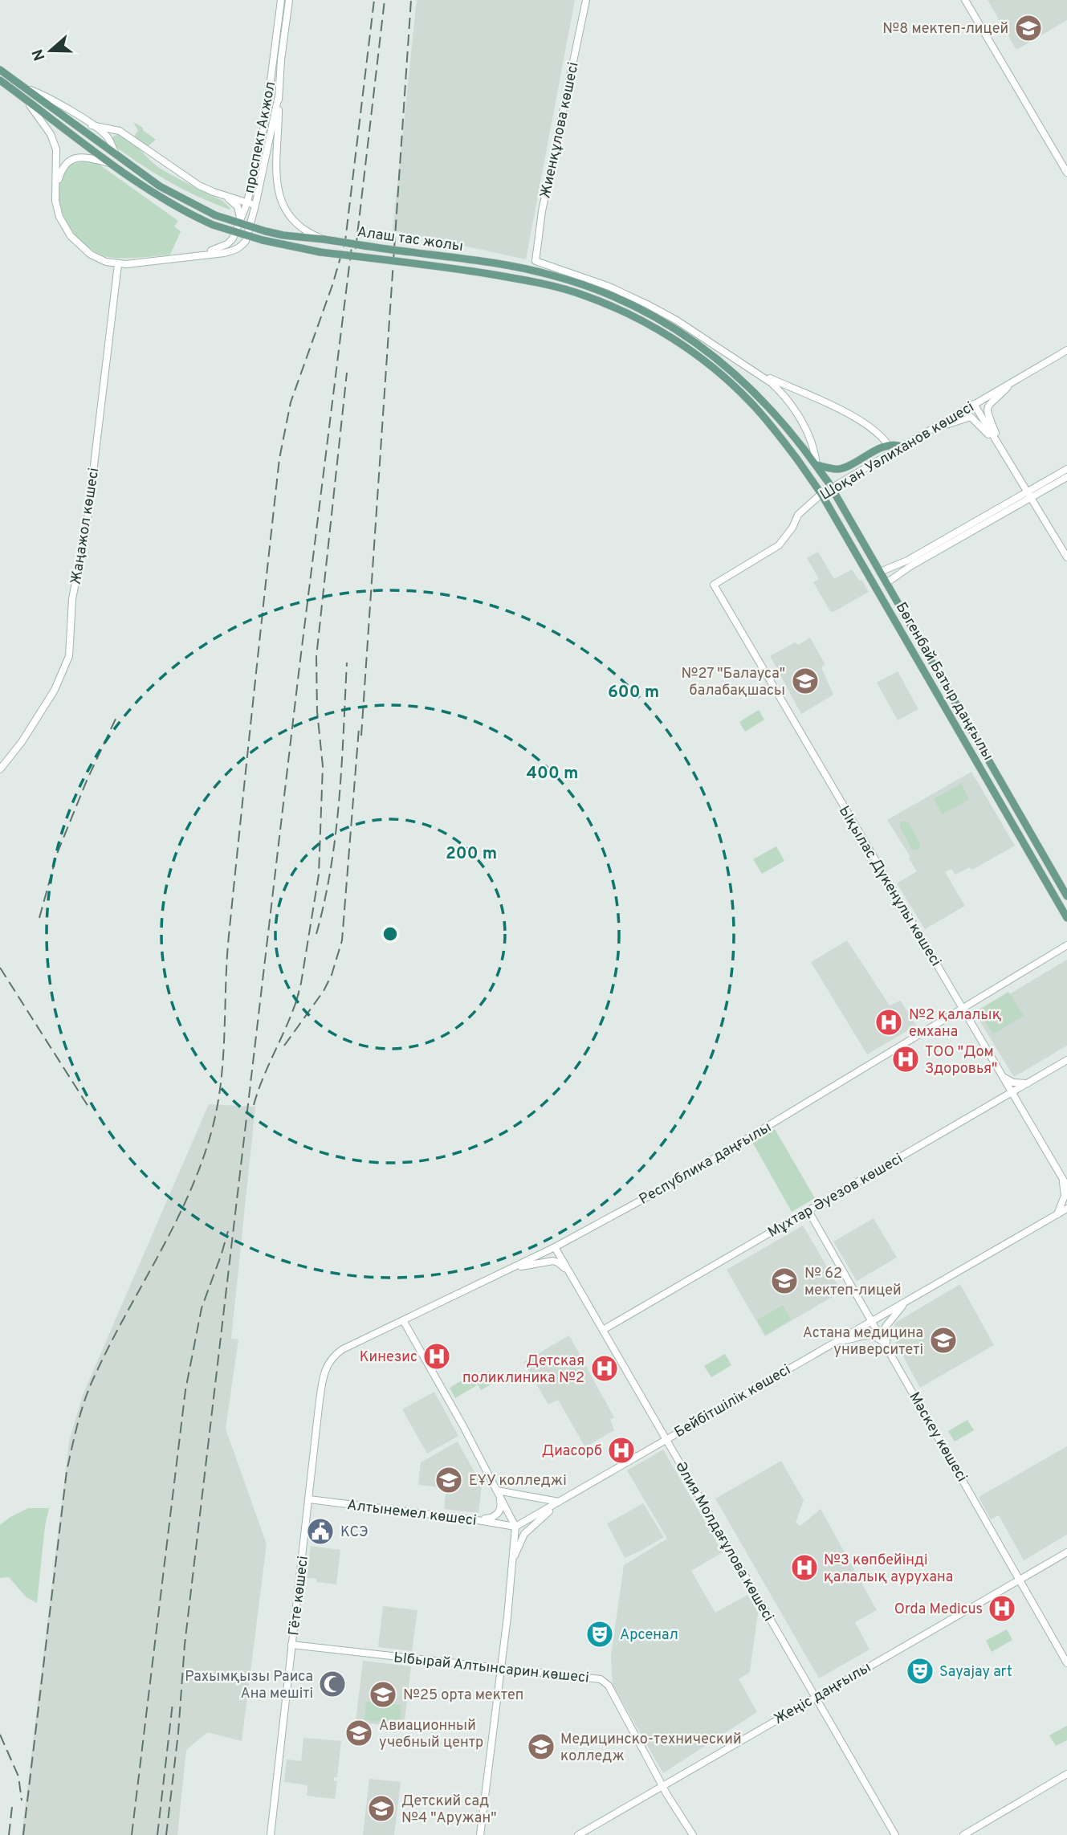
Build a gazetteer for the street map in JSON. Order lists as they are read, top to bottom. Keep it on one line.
{"streets":{"main road":["Жиенқұлова көшесі","проспект Акжол","Алаш тас жолы","Шоқан Уәлиханов көшесі","Жаңажол көшесі","Бөгенбай Батыр даңғылы","Ықылас Дүкенұлы көшесі","Республика даңғылы","Мұхтар Әуезов көшесі","Бейбітшілік көшесі","Мәскеу көшесі","Алтынемел көшесі","Әлия Молдағұлова көшесі","Гёте көшесі","Ыбырай Алтынсарин көшесі","Жеңіс даңғылы"]},"crossings":[["проспект Акжол","Алаш тас жолы"],["проспект Акжол","Жаңажол көшесі"],["Алаш тас жолы","Бөгенбай Батыр даңғылы"],["Шоқан Уәлиханов көшесі","Бөгенбай Батыр даңғылы"],["Шоқан Уәлиханов көшесі","Ықылас Дүкенұлы көшесі"],["Ықылас Дүкенұлы көшесі","Республика даңғылы"],["Ықылас Дүкенұлы көшесі","Мұхтар Әуезов көшесі"],["Республика даңғылы","Әлия Молдағұлова көшесі"],["Республика даңғылы","Гёте көшесі"],["Мұхтар Әуезов көшесі","Мәскеу көшесі"],["Мұхтар Әуезов көшесі","Әлия Молдағұлова көшесі"],["Бейбітшілік көшесі","Мәскеу көшесі"],["Бейбітшілік көшесі","Алтынемел көшесі"],["Бейбітшілік көшесі","Әлия Молдағұлова көшесі"],["Мәскеу көшесі","Жеңіс даңғылы"],["Алтынемел көшесі","Гёте көшесі"],["Әлия Молдағұлова көшесі","Жеңіс даңғылы"],["Гёте көшесі","Ыбырай Алтынсарин көшесі"],["Ыбырай Алтынсарин көшесі","Жеңіс даңғылы"]],"places":{"school or university":["№8 мектеп-лицей","№27 \"Балауса\" балабақшасы","№ 62 мектеп-лицей","Астана медицина университеті","ЕҰУ колледжі","№25 орта мектеп","Авиационный учебный центр","Медицинско-технический колледж","Детский сад №4 \"Аружан\""],"hospital":["№2 қалалық емхана","ТОО \"Дом Здоровья\"","Кинезис","Детская поликлиника №2","Диасорб","№3 көпбейінді қалалық аурухана","Orda Medicus"],"public building":["КСЭ"],"theatre":["Арсенал","Sayajay аrt"],"mosque":["Рахымқызы Раиса Ана мешіті"]},"north":"left","rings":["600 m","400 m","200 m"]}
